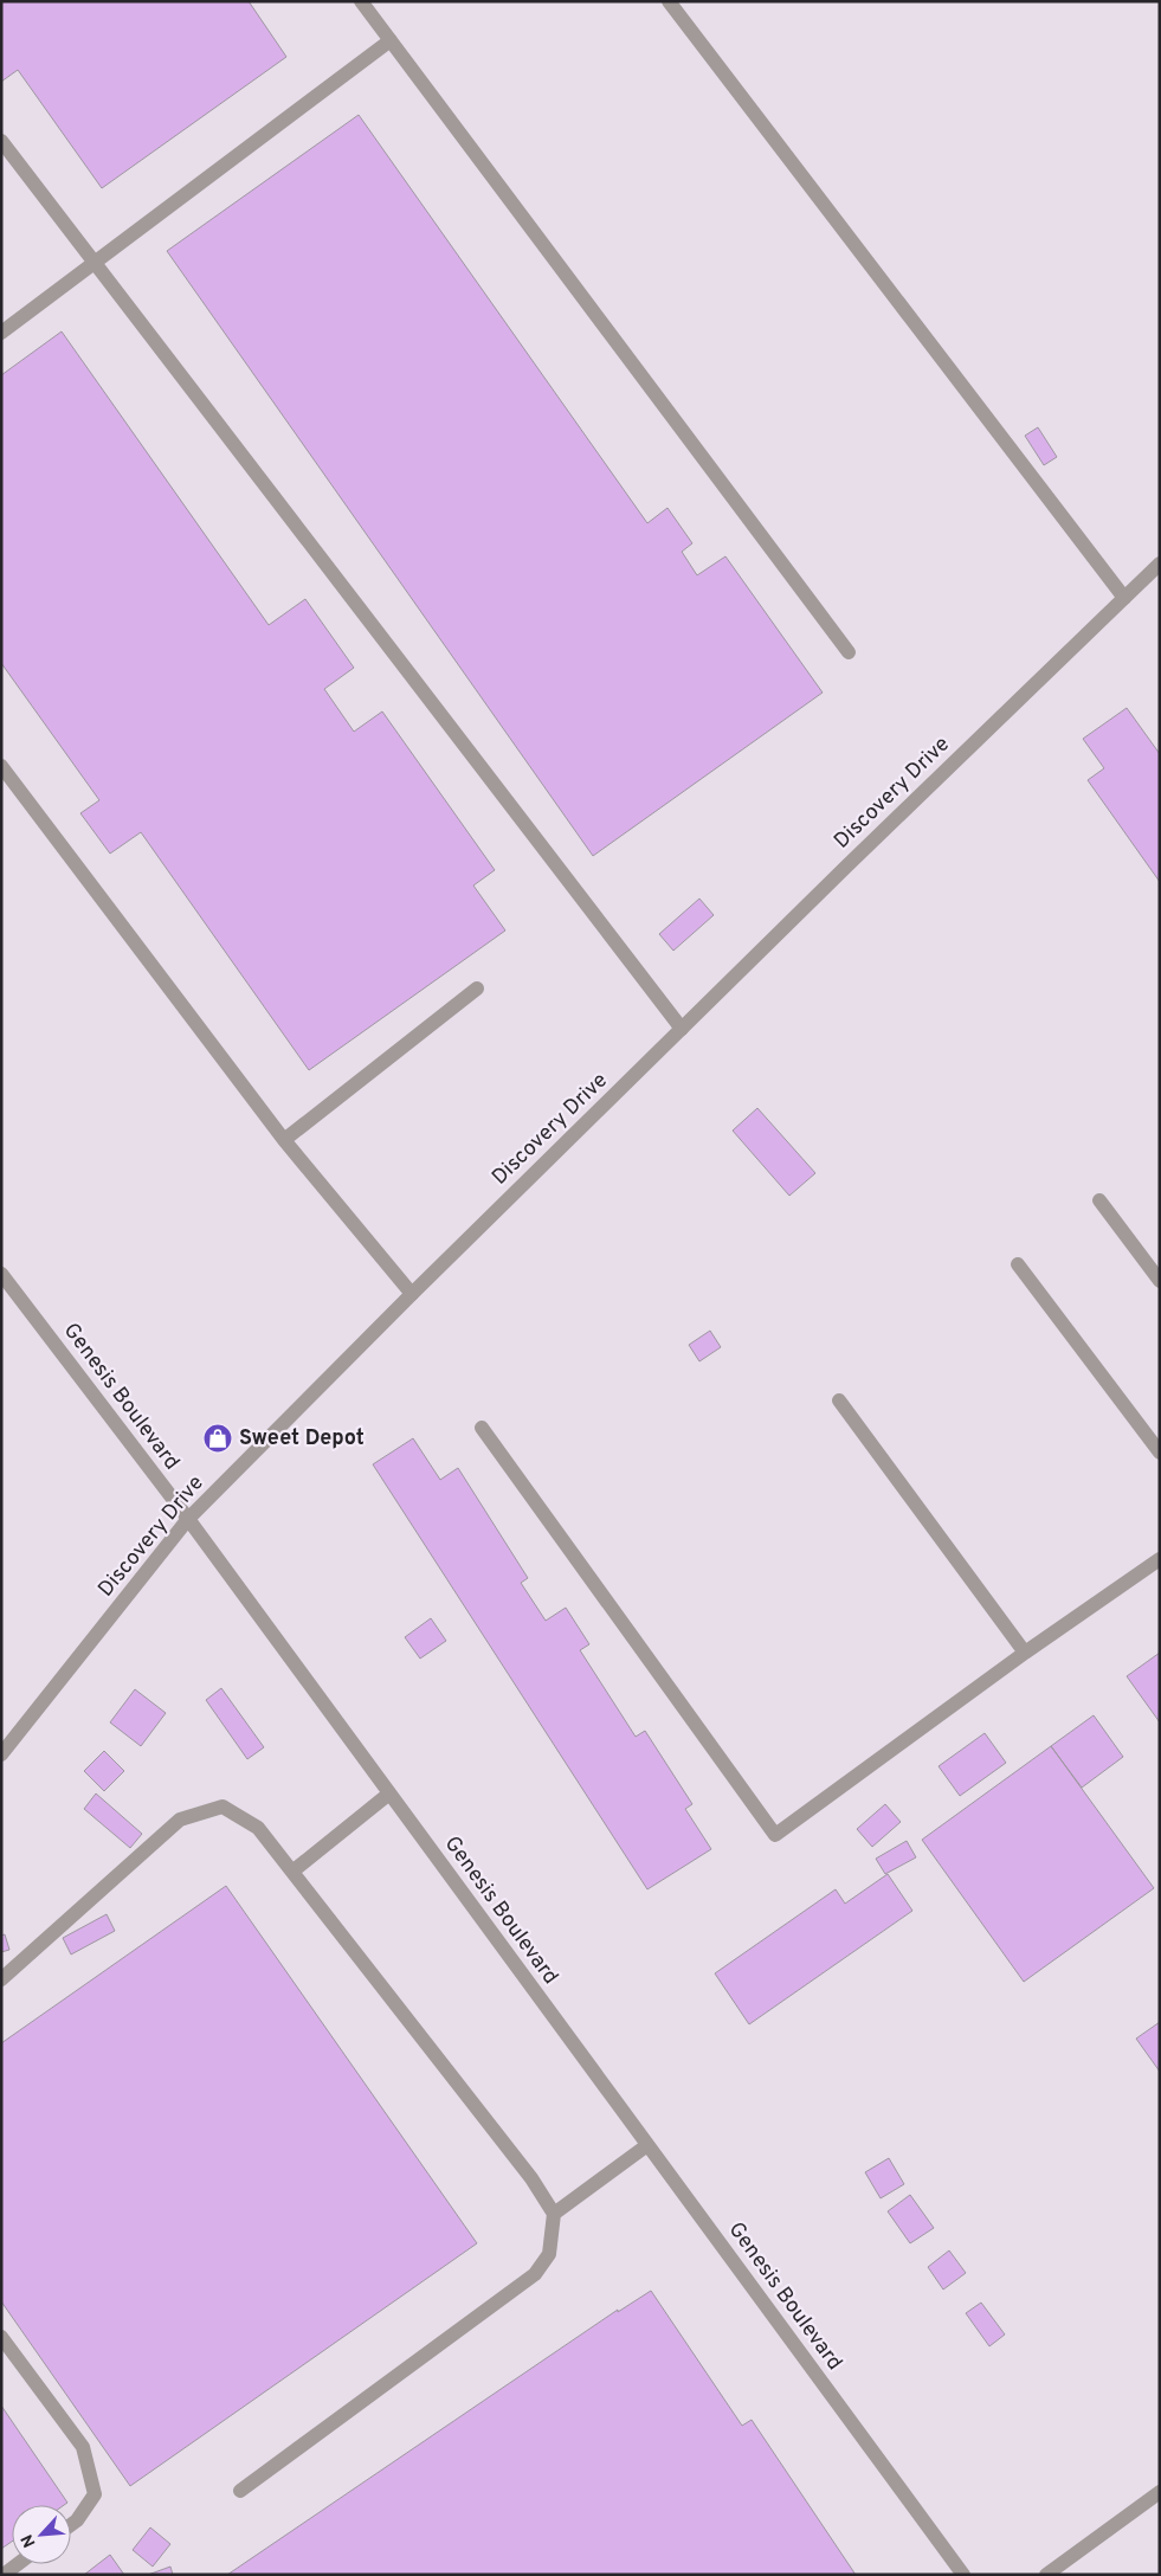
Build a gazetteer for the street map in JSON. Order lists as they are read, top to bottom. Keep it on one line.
{"streets":{"street":["Discovery Drive","Genesis Boulevard"]},"crossings":[["Discovery Drive","Genesis Boulevard"]],"places":{"shop":["Sweet Depot"]},"north":"bottom left"}
